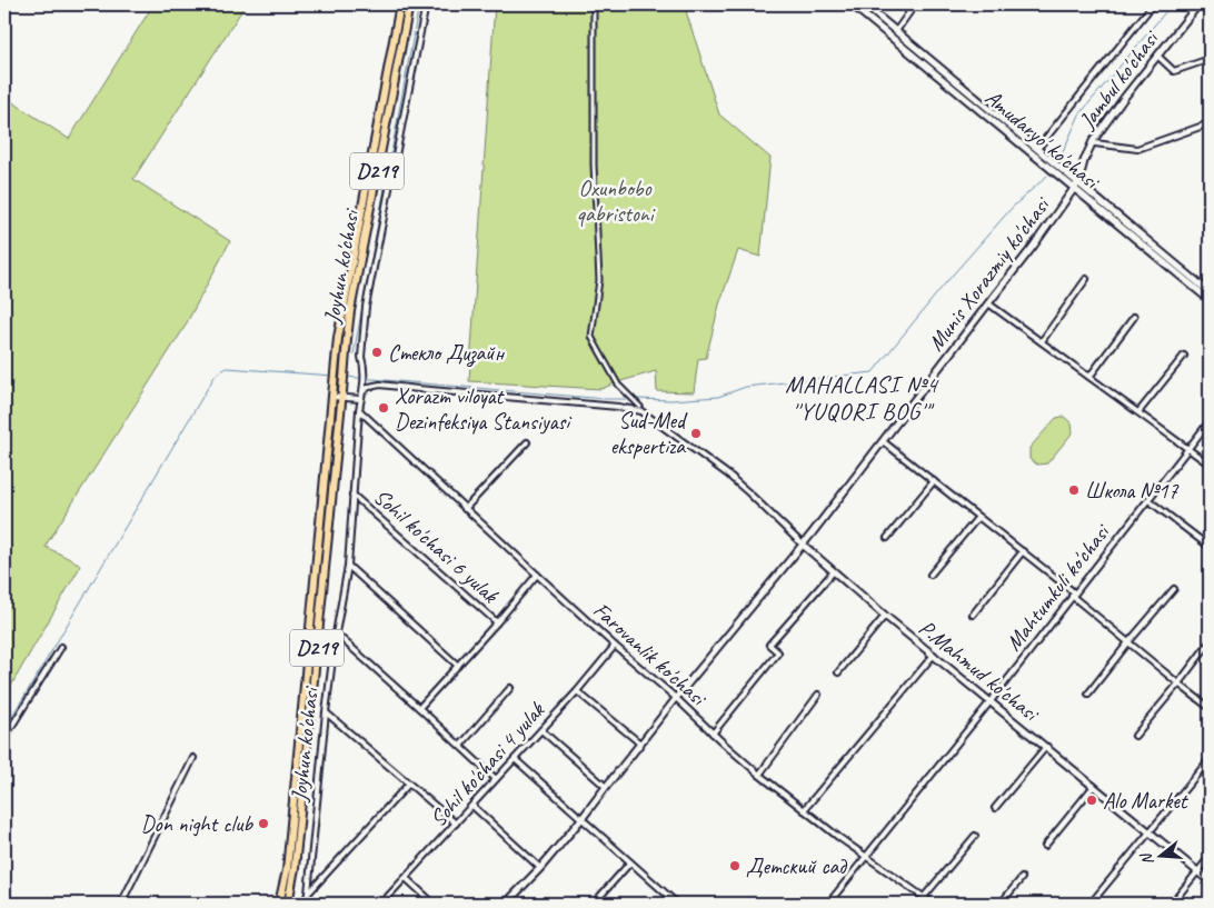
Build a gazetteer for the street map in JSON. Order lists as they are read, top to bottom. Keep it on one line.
{"streets":{"main road":["D219","Joyhun ko'chasi"],"street":["Jambul ko'chasi","Amudaryo' ko'chasi","Munis Xorazmiy ko'chasi","Sohil ko'chasi 6 yulak","Mahtumkuli ko'chasi","Farovanlik ko'chasi","P.Mahmud ko'chasi","Sohil ko'chasi 4 yulak"]},"crossings":[["Jambul ko'chasi","Amudaryo' ko'chasi"],["Jambul ko'chasi","Munis Xorazmiy ko'chasi"],["Amudaryo' ko'chasi","Munis Xorazmiy ko'chasi"],["D219","Joyhun ko'chasi"],["Joyhun ko'chasi","Sohil ko'chasi 6 yulak"],["Joyhun ko'chasi","Farovanlik ko'chasi"],["Joyhun ko'chasi","P.Mahmud ko'chasi"],["Munis Xorazmiy ko'chasi","Farovanlik ko'chasi"],["Munis Xorazmiy ko'chasi","P.Mahmud ko'chasi"],["Mahtumkuli ko'chasi","Farovanlik ko'chasi"],["Mahtumkuli ko'chasi","P.Mahmud ko'chasi"],["Farovanlik ko'chasi","Sohil ko'chasi 4 yulak"]],"districts":["MAHALLASI №4 ''YUQORI BOG'\""],"parks":["Oxunbobo qabristoni"],"places":["Стекло Дизайн","Xorazm viloyat Dezinfeksiya Stansiyasi","Sud-Med ekspertiza","Школа №17","Alo Market","Don night club","Детский сад"],"north":"left"}
